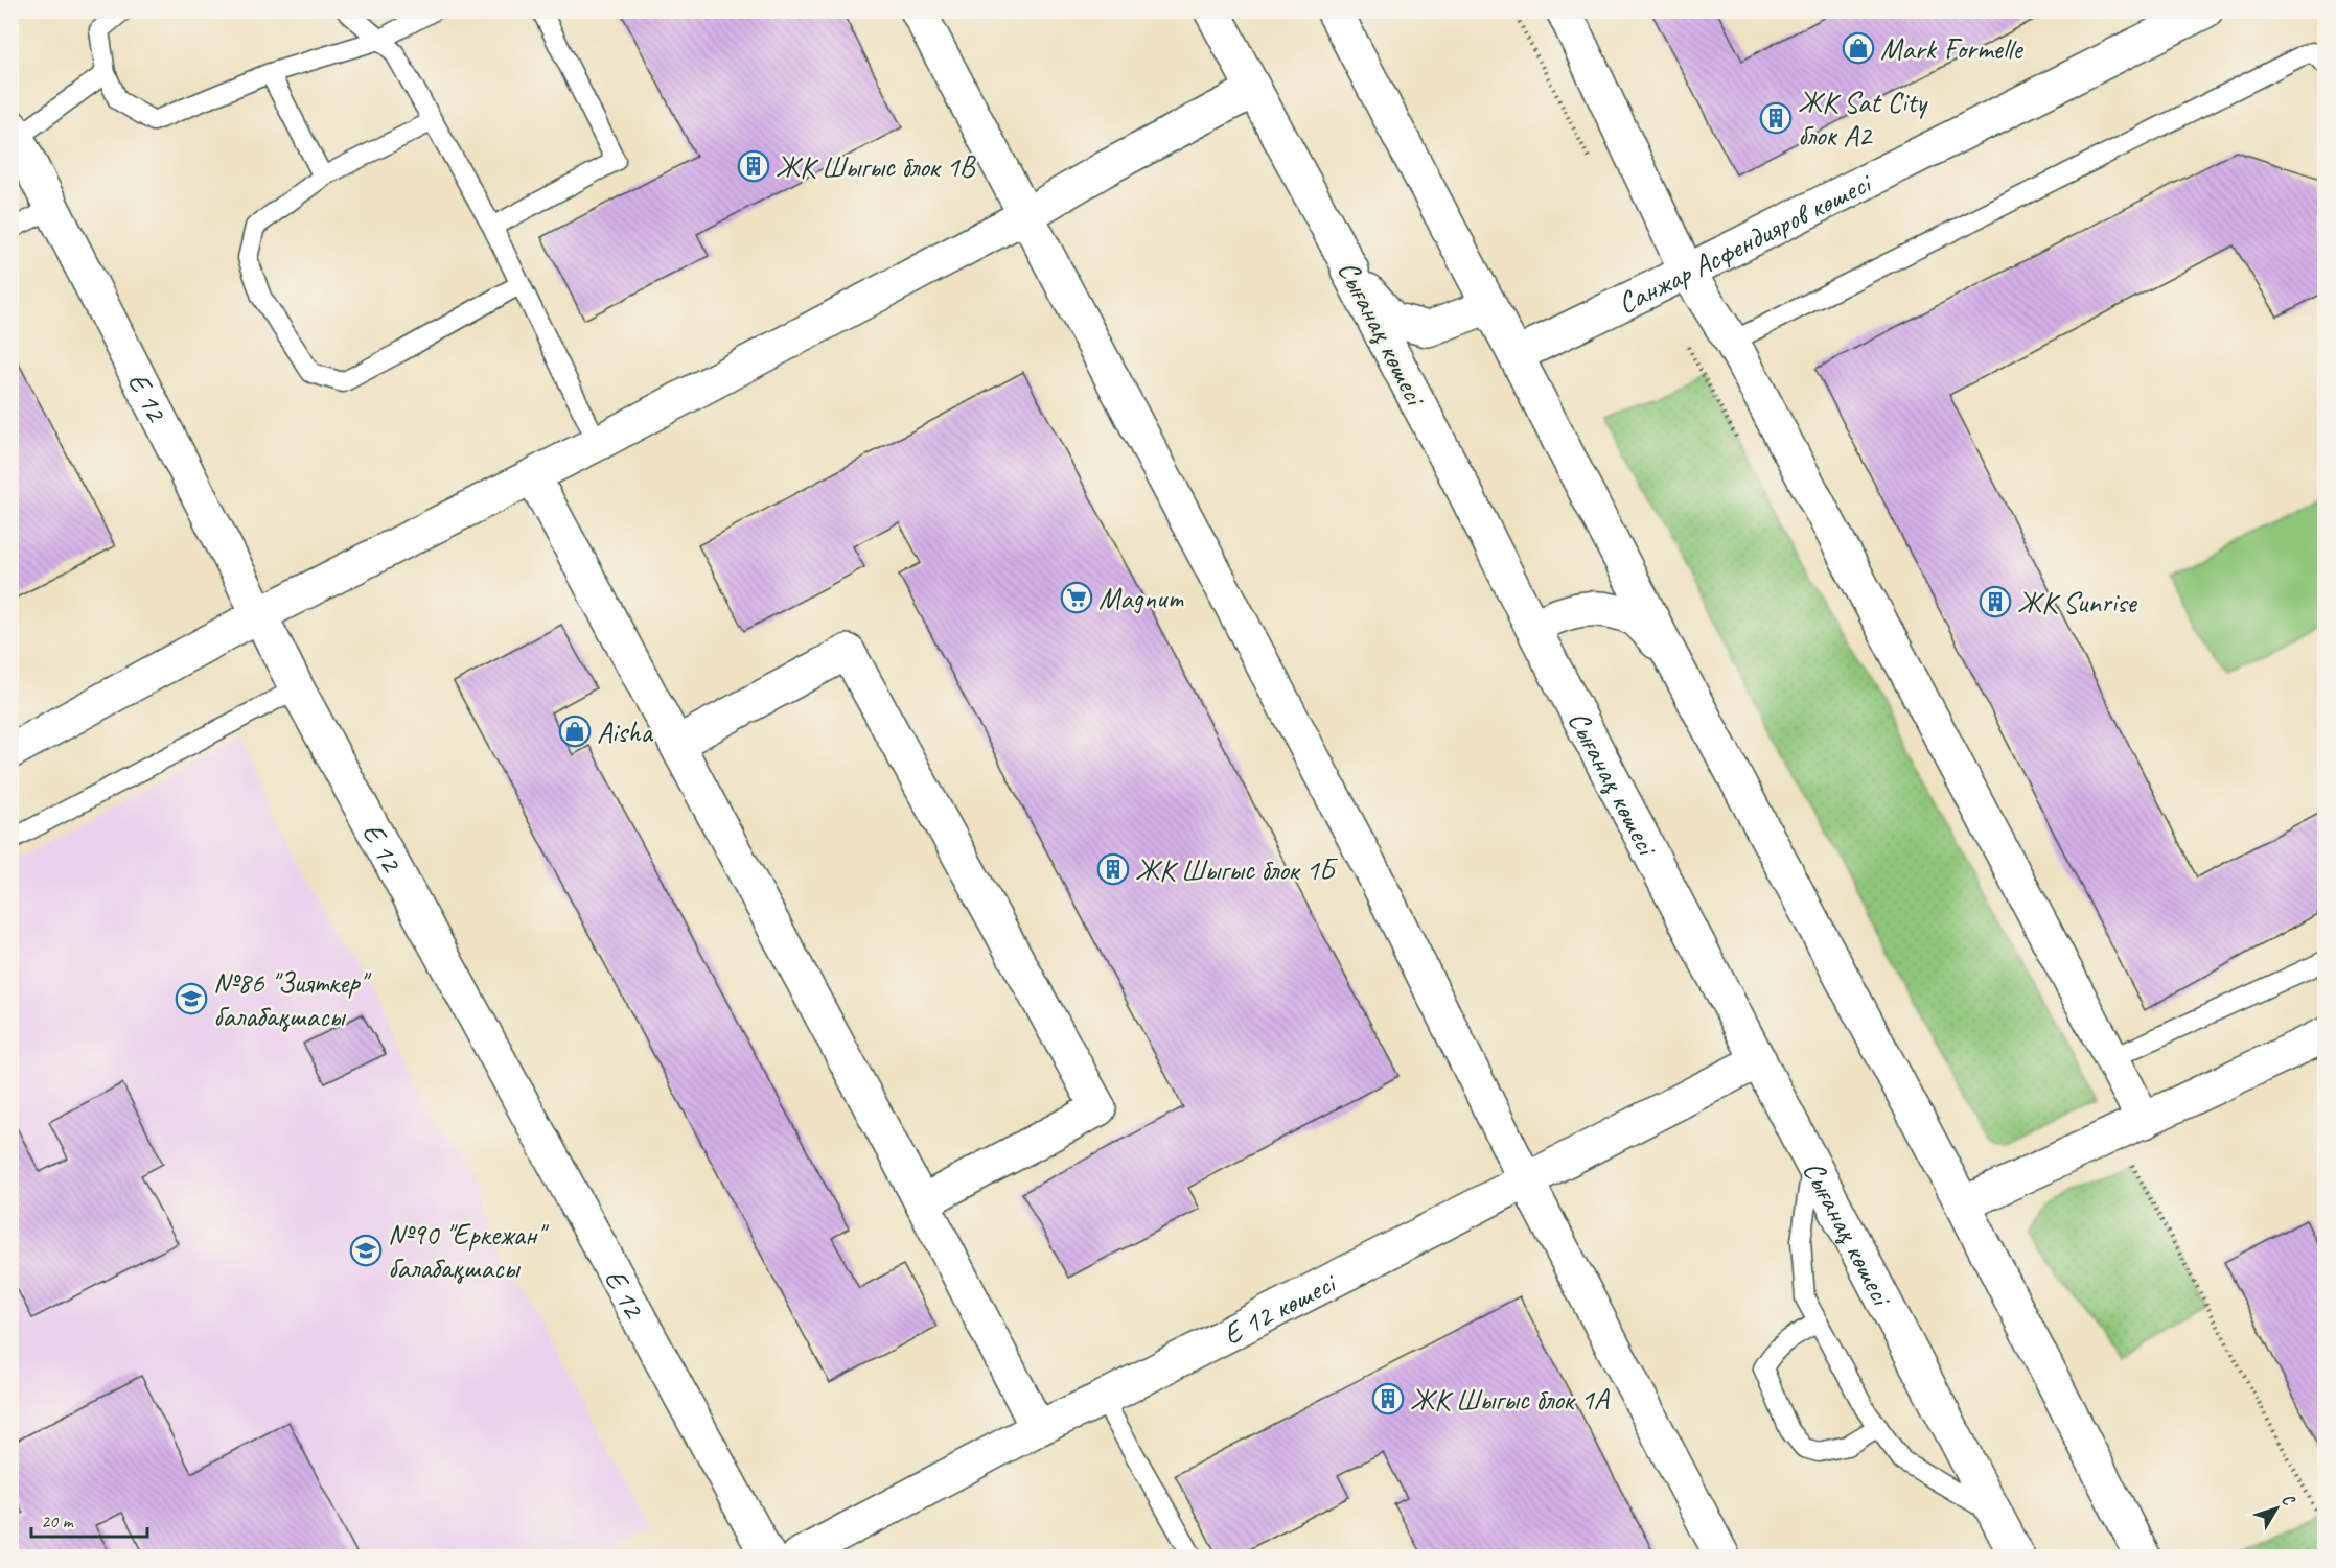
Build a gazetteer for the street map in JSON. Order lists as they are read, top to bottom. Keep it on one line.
{"streets":{"street":["Санжар Асфендияров көшесі","Сығанақ көшесі","E 12","Е 12 көшесі"]},"crossings":[["Сығанақ көшесі","Е 12 көшесі"]],"places":{"shop":["Mark Formelle","Aisha"],"building":["ЖК Sat City блок A2","ЖК Шыгыс блок 1В","ЖК Sunrise","ЖК Шыгыс блок 1Б","ЖК Шыгыс блок 1А"],"supermarket":["Magnum"],"school or university":["№86 \"Зияткер\" балабақшасы","№90 \"Еркежан\" балабақшасы"]},"scale_bar":"20 m","north":"top right"}
